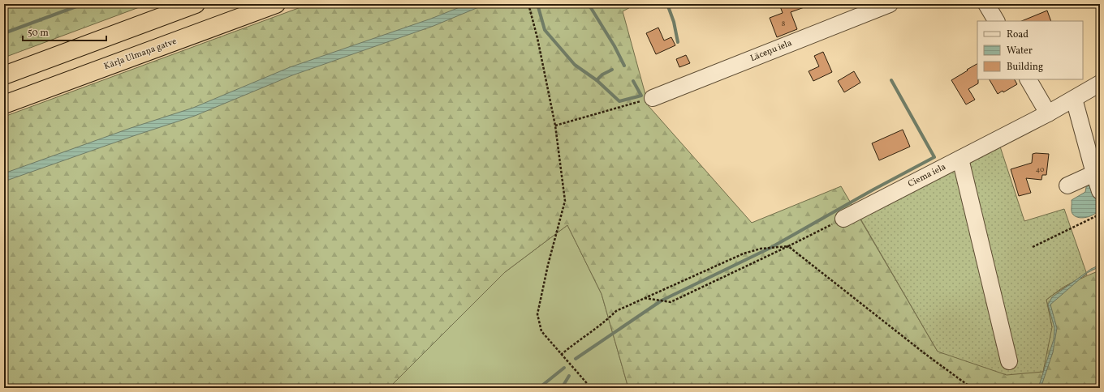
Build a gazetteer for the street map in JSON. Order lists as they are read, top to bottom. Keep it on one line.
{"streets":{"highway":["Kārļa Ulmaņa gatve"],"street":["Lāceņu iela","Ciema iela"]},"house_numbers":["8","40"],"legend":["Road","Water","Building"],"scale_bar":"50 m"}
